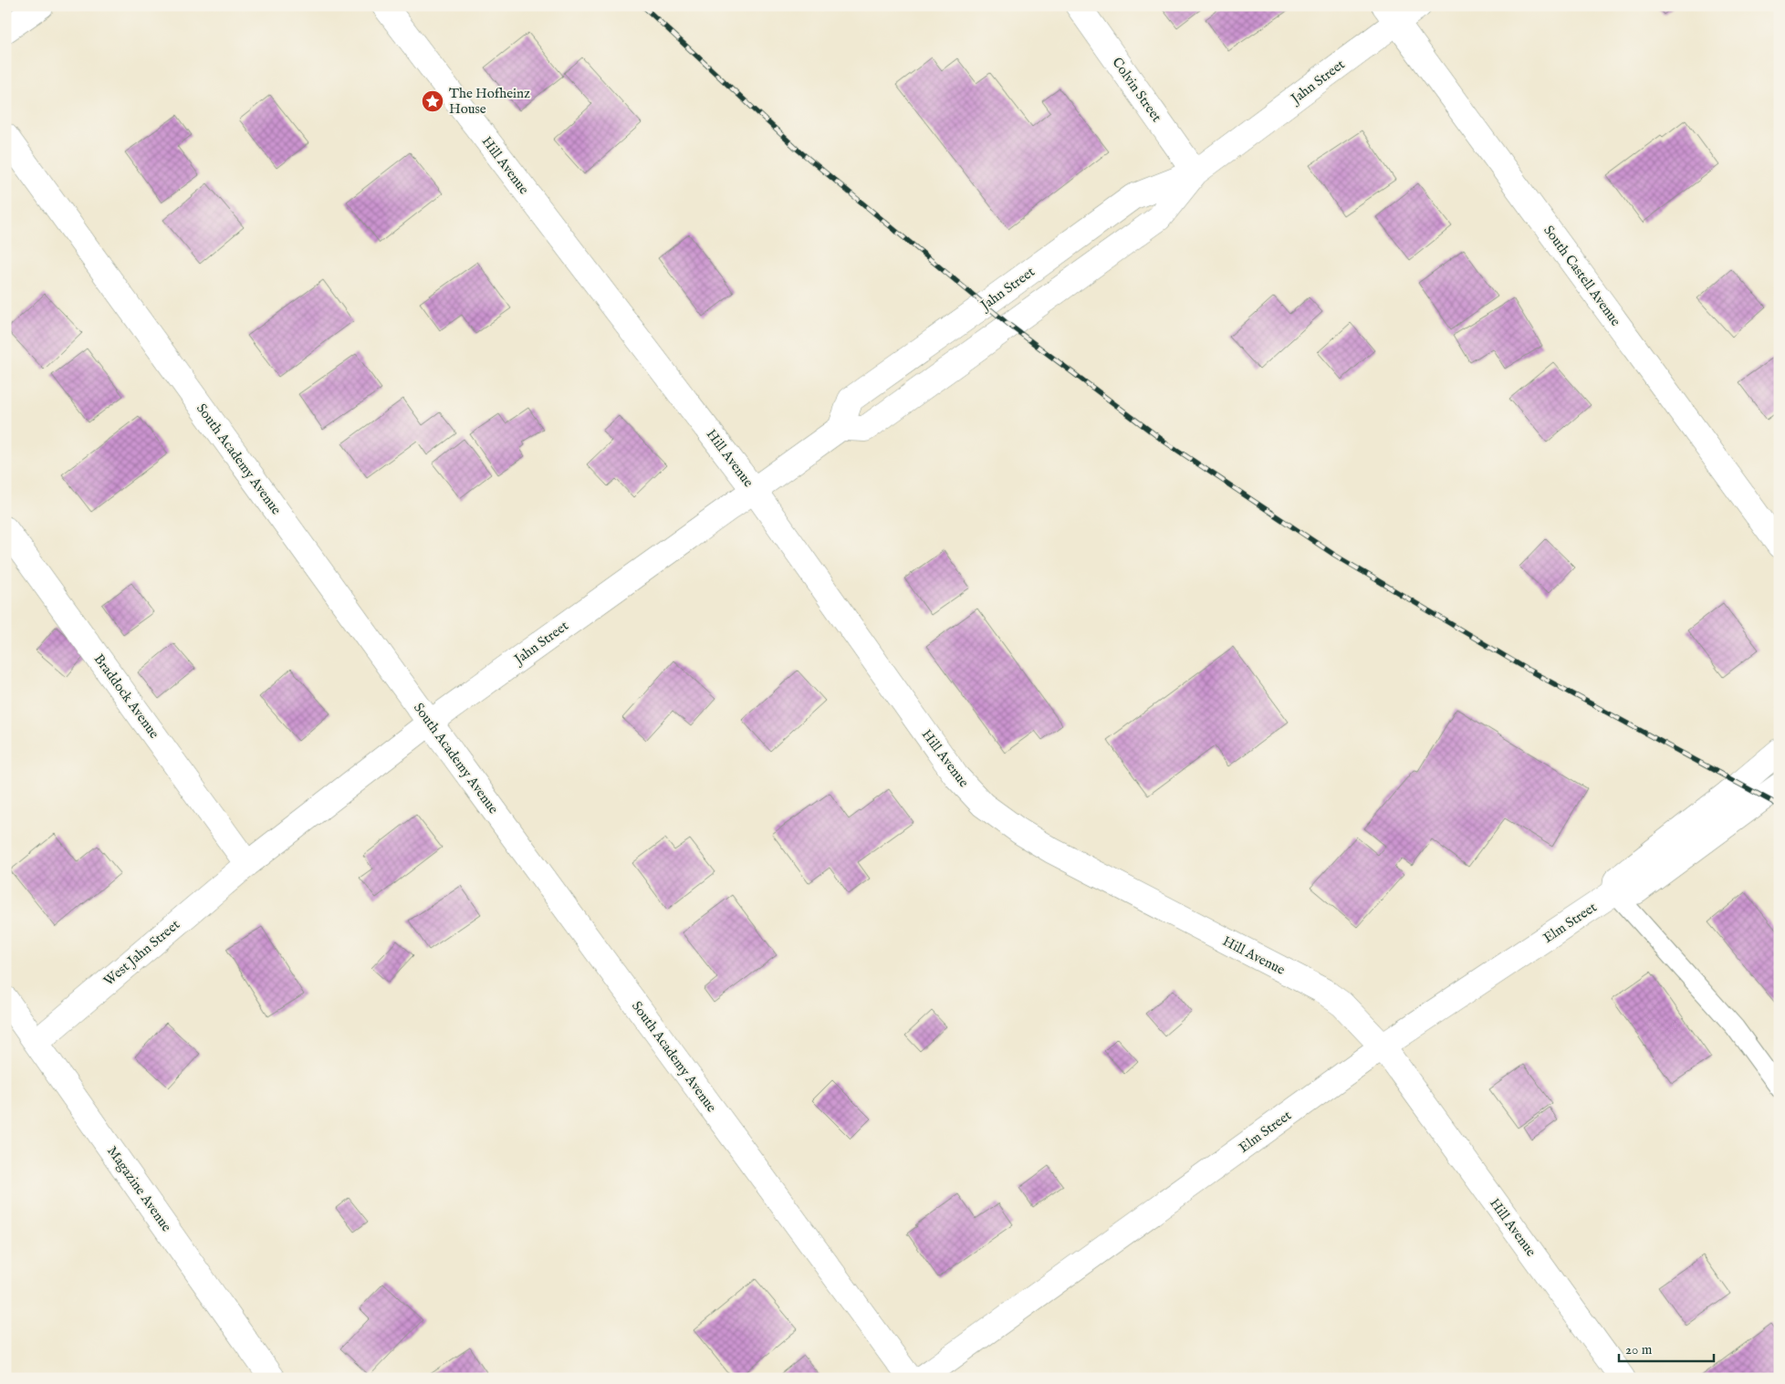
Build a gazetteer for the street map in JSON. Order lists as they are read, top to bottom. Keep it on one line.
{"streets":{"street":["Jahn Street","Colvin Street","Hill Avenue","South Castell Avenue","South Academy Avenue","Braddock Avenue","Elm Street","West Jahn Street","Magazine Avenue"]},"crossings":[["Jahn Street","Colvin Street"],["Jahn Street","Hill Avenue"],["Jahn Street","South Castell Avenue"],["Jahn Street","South Academy Avenue"],["Jahn Street","Braddock Avenue"],["Jahn Street","West Jahn Street"],["Hill Avenue","Elm Street"],["Braddock Avenue","West Jahn Street"],["West Jahn Street","Magazine Avenue"]],"places":{"place":["The Hofheinz House"]},"scale_bar":"20 m"}
